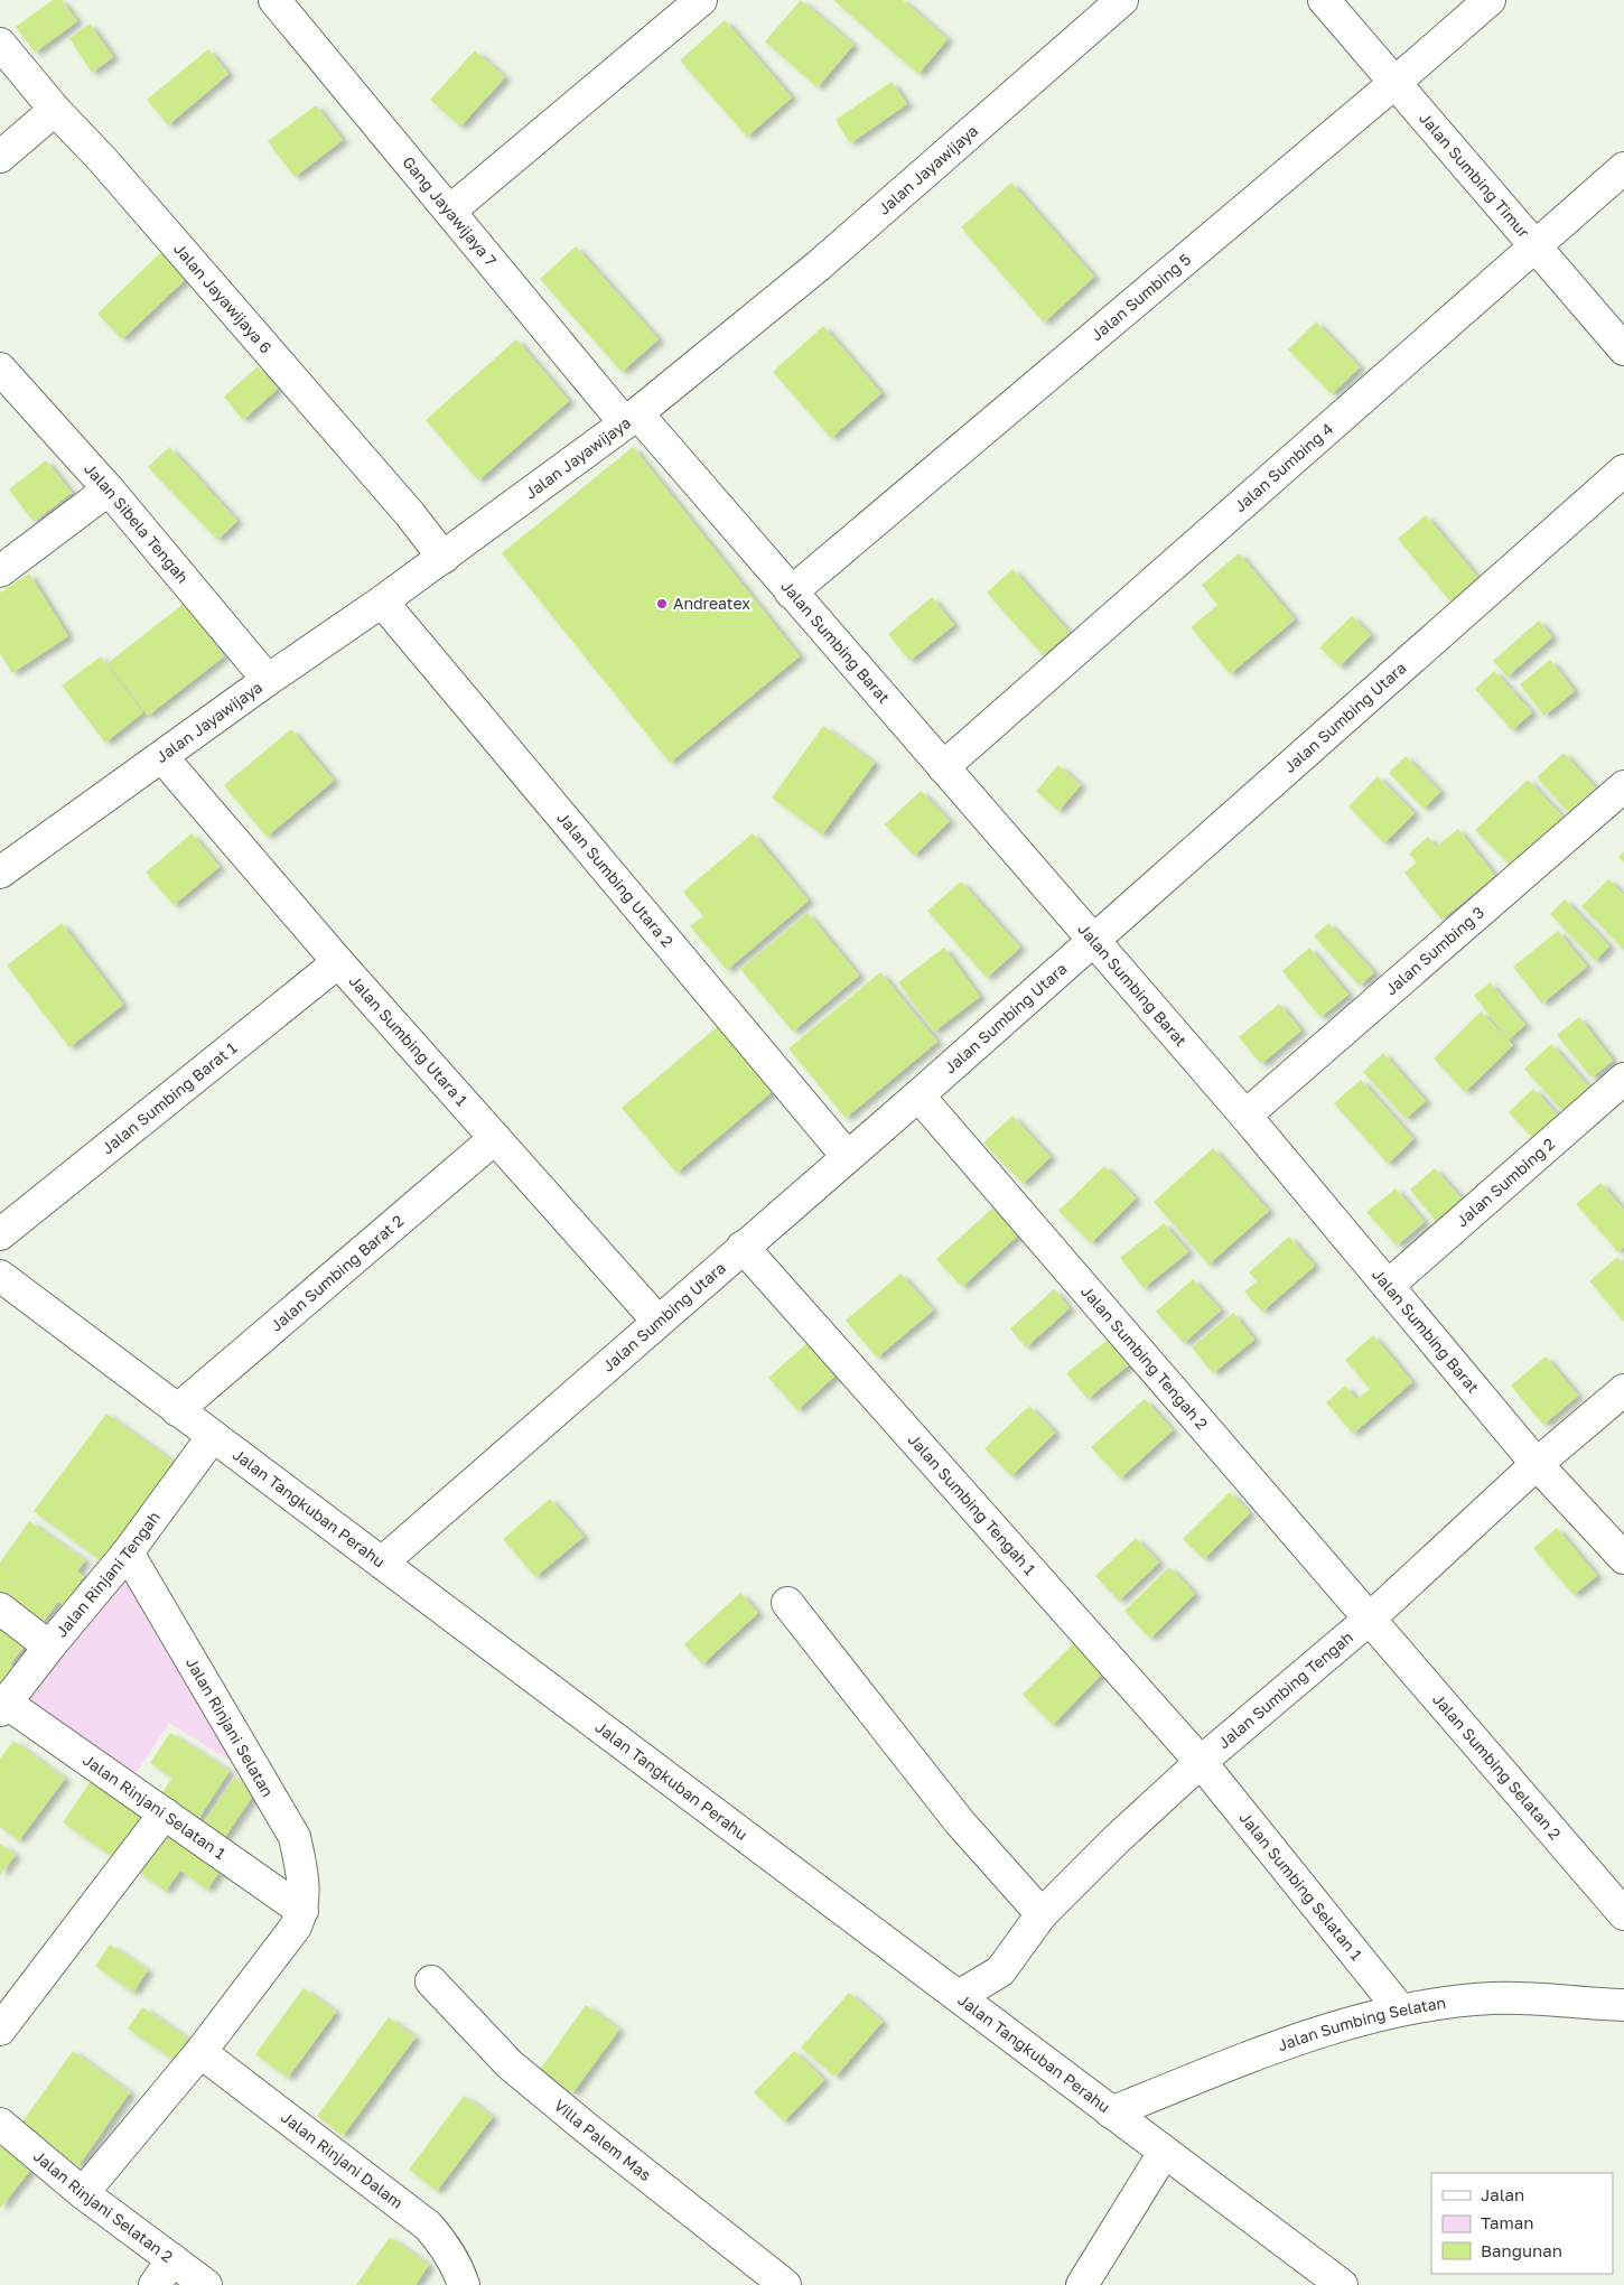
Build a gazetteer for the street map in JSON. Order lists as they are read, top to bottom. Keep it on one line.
{"streets":{"street":["Jalan Jayawijaya","Jalan Sumbing Timur","Gang Jayawijaya 7","Jalan Sumbing 5","Jalan Jayawijaya 6","Jalan Sumbing 4","Jalan Sibela Tengah","Jalan Sumbing Barat","Jalan Sumbing Utara","Jalan Sumbing Utara 2","Jalan Sumbing 3","Jalan Sumbing Utara 1","Jalan Sumbing Barat 1","Jalan Sumbing 2","Jalan Sumbing Barat 2","Jalan Sumbing Tengah 2","Jalan Sumbing Tengah 1","Jalan Tangkuban Perahu","Jalan Rinjani Tengah","Jalan Sumbing Tengah","Jalan Rinjani Selatan","Jalan Sumbing Selatan 2","Jalan Rinjani Selatan 1","Jalan Sumbing Selatan 1","Jalan Sumbing Selatan","Villa Palem Mas","Jalan Rinjani Dalam","Jalan Rinjani Selatan 2"]},"crossings":[["Jalan Jayawijaya","Gang Jayawijaya 7"],["Jalan Jayawijaya","Jalan Jayawijaya 6"],["Jalan Jayawijaya","Jalan Sibela Tengah"],["Jalan Jayawijaya","Jalan Sumbing Barat"],["Jalan Jayawijaya","Jalan Sumbing Utara 2"],["Jalan Jayawijaya","Jalan Sumbing Utara 1"],["Jalan Sumbing Timur","Jalan Sumbing 5"],["Jalan Sumbing Timur","Jalan Sumbing 4"],["Gang Jayawijaya 7","Jalan Sumbing Barat"],["Jalan Sumbing 5","Jalan Sumbing Barat"],["Jalan Sumbing 4","Jalan Sumbing Barat"],["Jalan Sumbing Barat","Jalan Sumbing Utara"],["Jalan Sumbing Barat","Jalan Sumbing 3"],["Jalan Sumbing Barat","Jalan Sumbing 2"],["Jalan Sumbing Barat","Jalan Sumbing Tengah"],["Jalan Sumbing Utara","Jalan Sumbing Utara 2"],["Jalan Sumbing Utara","Jalan Sumbing Utara 1"],["Jalan Sumbing Utara","Jalan Sumbing Tengah 2"],["Jalan Sumbing Utara","Jalan Sumbing Tengah 1"],["Jalan Sumbing Utara","Jalan Tangkuban Perahu"],["Jalan Sumbing Utara 1","Jalan Sumbing Barat 1"],["Jalan Sumbing Utara 1","Jalan Sumbing Barat 2"],["Jalan Sumbing Barat 2","Jalan Tangkuban Perahu"],["Jalan Sumbing Tengah 2","Jalan Sumbing Tengah"],["Jalan Sumbing Tengah 2","Jalan Sumbing Selatan 2"],["Jalan Sumbing Tengah 1","Jalan Sumbing Tengah"],["Jalan Sumbing Tengah 1","Jalan Sumbing Selatan 1"],["Jalan Tangkuban Perahu","Jalan Rinjani Tengah"],["Jalan Tangkuban Perahu","Jalan Sumbing Tengah"],["Jalan Tangkuban Perahu","Jalan Sumbing Selatan"],["Jalan Rinjani Tengah","Jalan Rinjani Selatan"],["Jalan Rinjani Tengah","Jalan Rinjani Selatan 1"],["Jalan Sumbing Tengah","Jalan Sumbing Selatan 2"],["Jalan Sumbing Tengah","Jalan Sumbing Selatan 1"],["Jalan Rinjani Selatan","Jalan Rinjani Selatan 1"],["Jalan Sumbing Selatan 1","Jalan Sumbing Selatan"]],"places":["Andreatex"],"legend":["Jalan","Taman","Bangunan"]}
